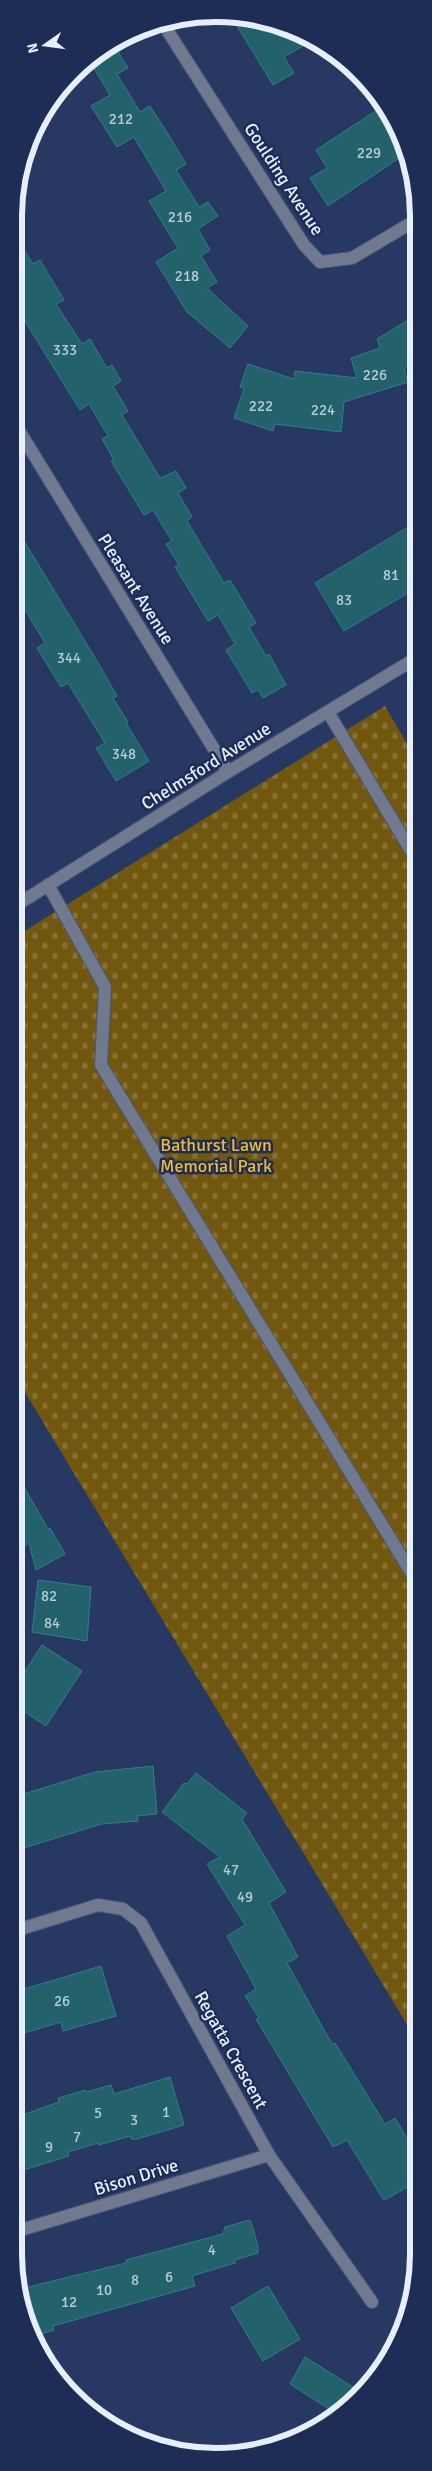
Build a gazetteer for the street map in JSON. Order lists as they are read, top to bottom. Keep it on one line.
{"streets":{"street":["Goulding Avenue","Pleasant Avenue","Chelmsford Avenue","Regatta Crescent","Bison Drive"]},"crossings":[["Pleasant Avenue","Chelmsford Avenue"],["Regatta Crescent","Bison Drive"]],"parks":["Bathurst Lawn Memorial Park"],"house_numbers":["212","229","216","218","333","226","222","224","81","83","344","348","82","84","47","49","26","1","5","3","7","9","4","6","8","10","12"],"north":"left"}
